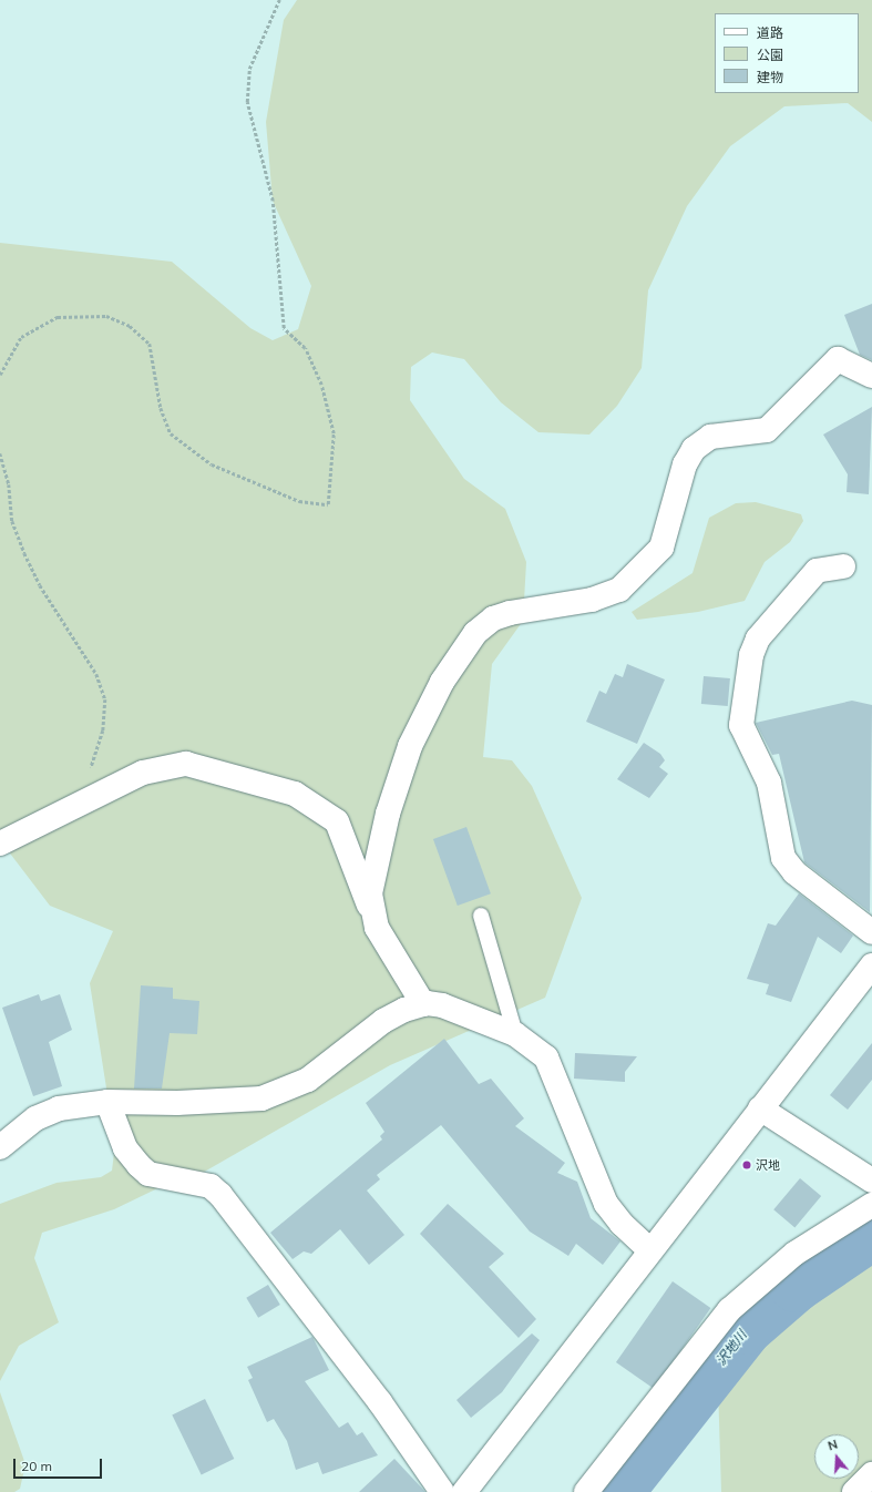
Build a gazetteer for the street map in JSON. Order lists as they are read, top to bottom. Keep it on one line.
{"water":["沢地川"],"places":["沢地"],"legend":["道路","公園","建物"],"scale_bar":"20 m","north":"top"}
